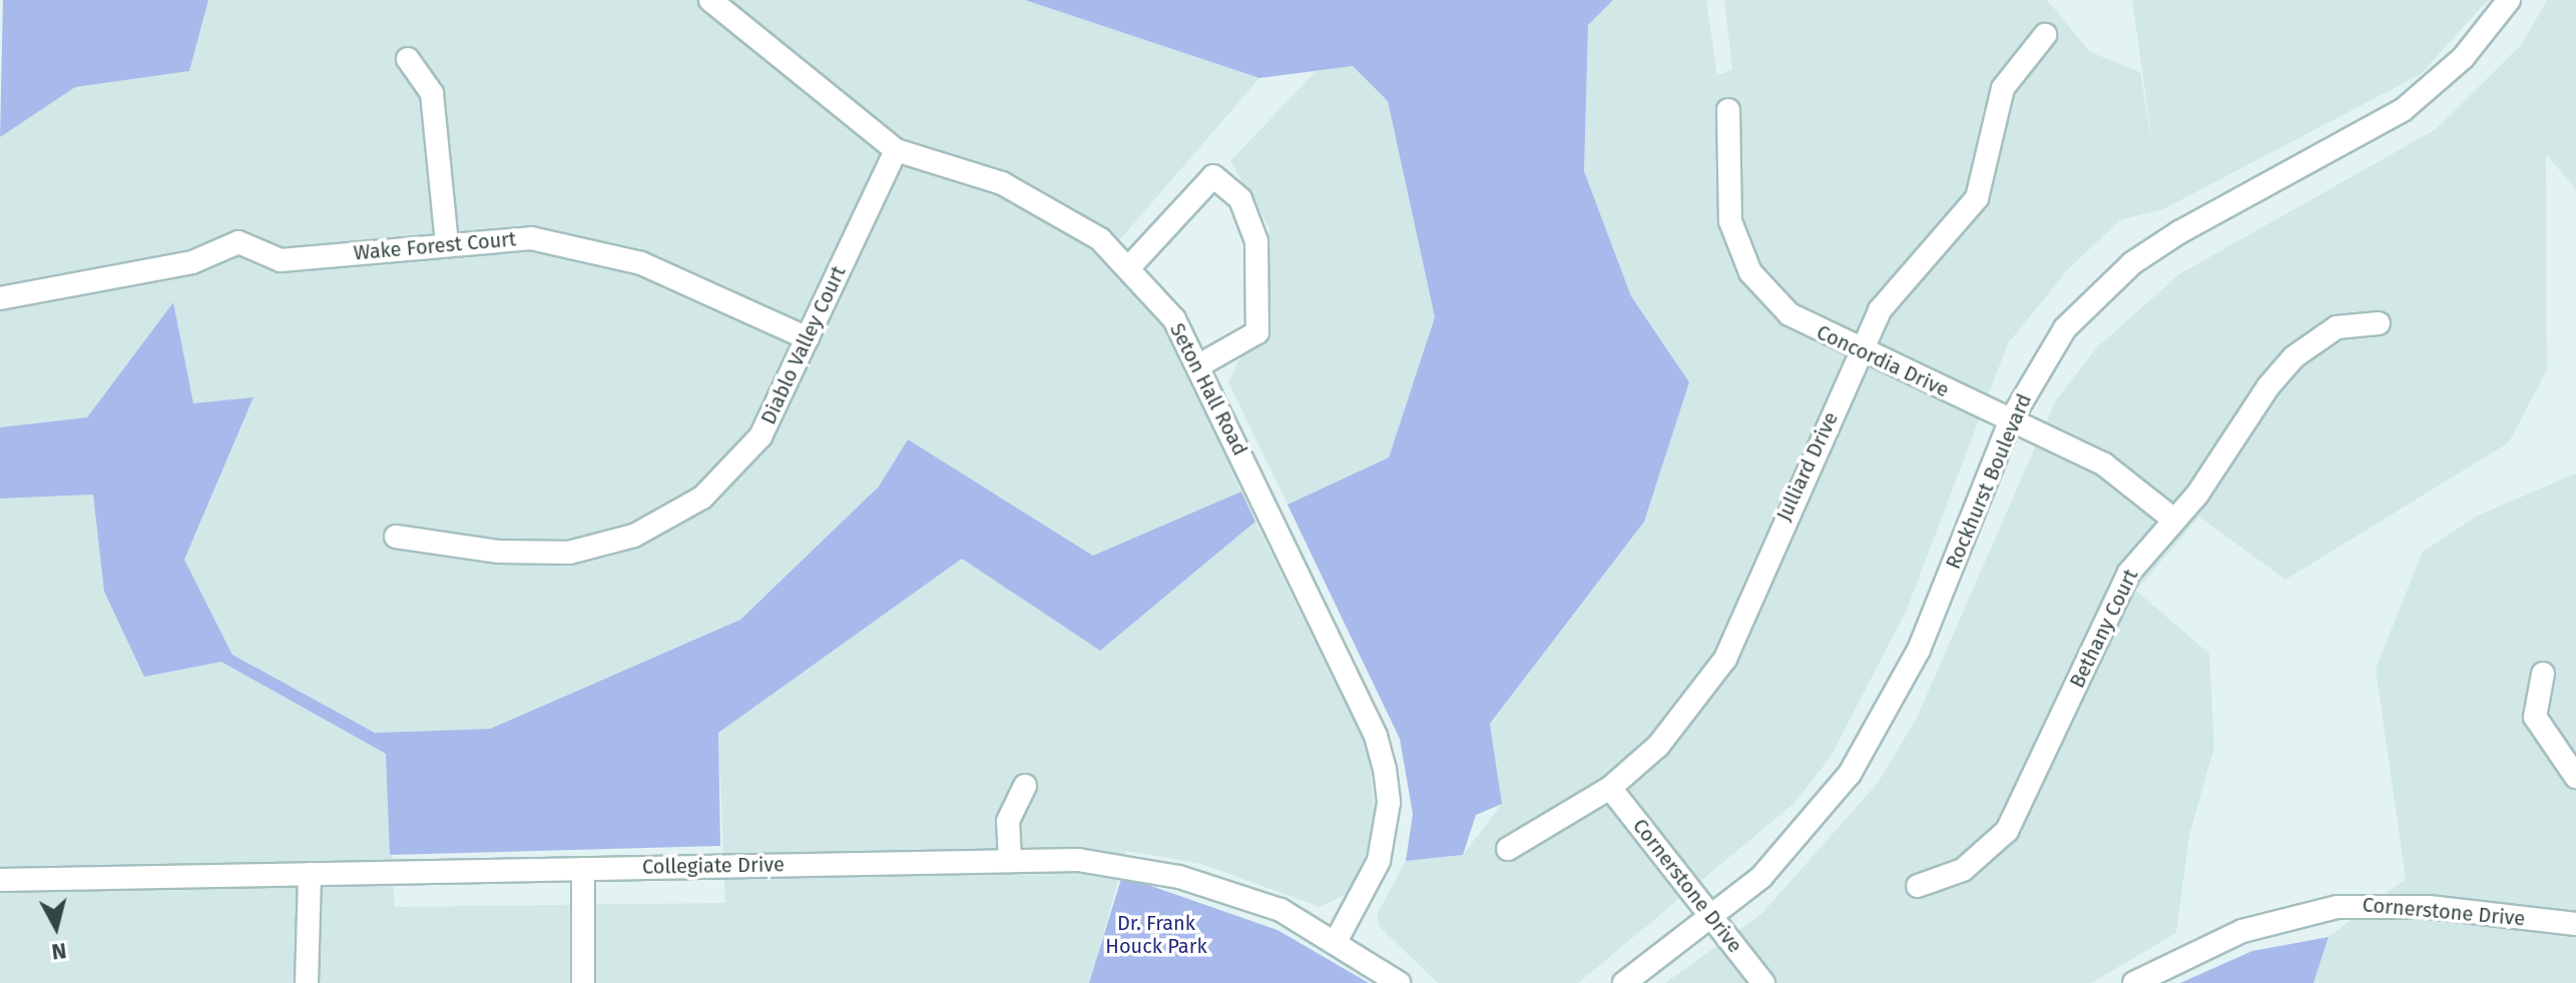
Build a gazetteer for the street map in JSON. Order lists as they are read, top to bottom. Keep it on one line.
{"streets":{"street":["Wake Forest Court","Diablo Valley Court","Concordia Drive","Seton Hall Road","Julliard Drive","Rockhurst Boulevard","Bethany Court","Collegiate Drive","Cornerstone Drive"]},"crossings":[["Wake Forest Court","Diablo Valley Court"],["Diablo Valley Court","Seton Hall Road"],["Concordia Drive","Julliard Drive"],["Concordia Drive","Rockhurst Boulevard"],["Concordia Drive","Bethany Court"],["Seton Hall Road","Collegiate Drive"],["Julliard Drive","Cornerstone Drive"],["Rockhurst Boulevard","Cornerstone Drive"]],"parks":["Dr. Frank Houck Park"],"north":"bottom"}
